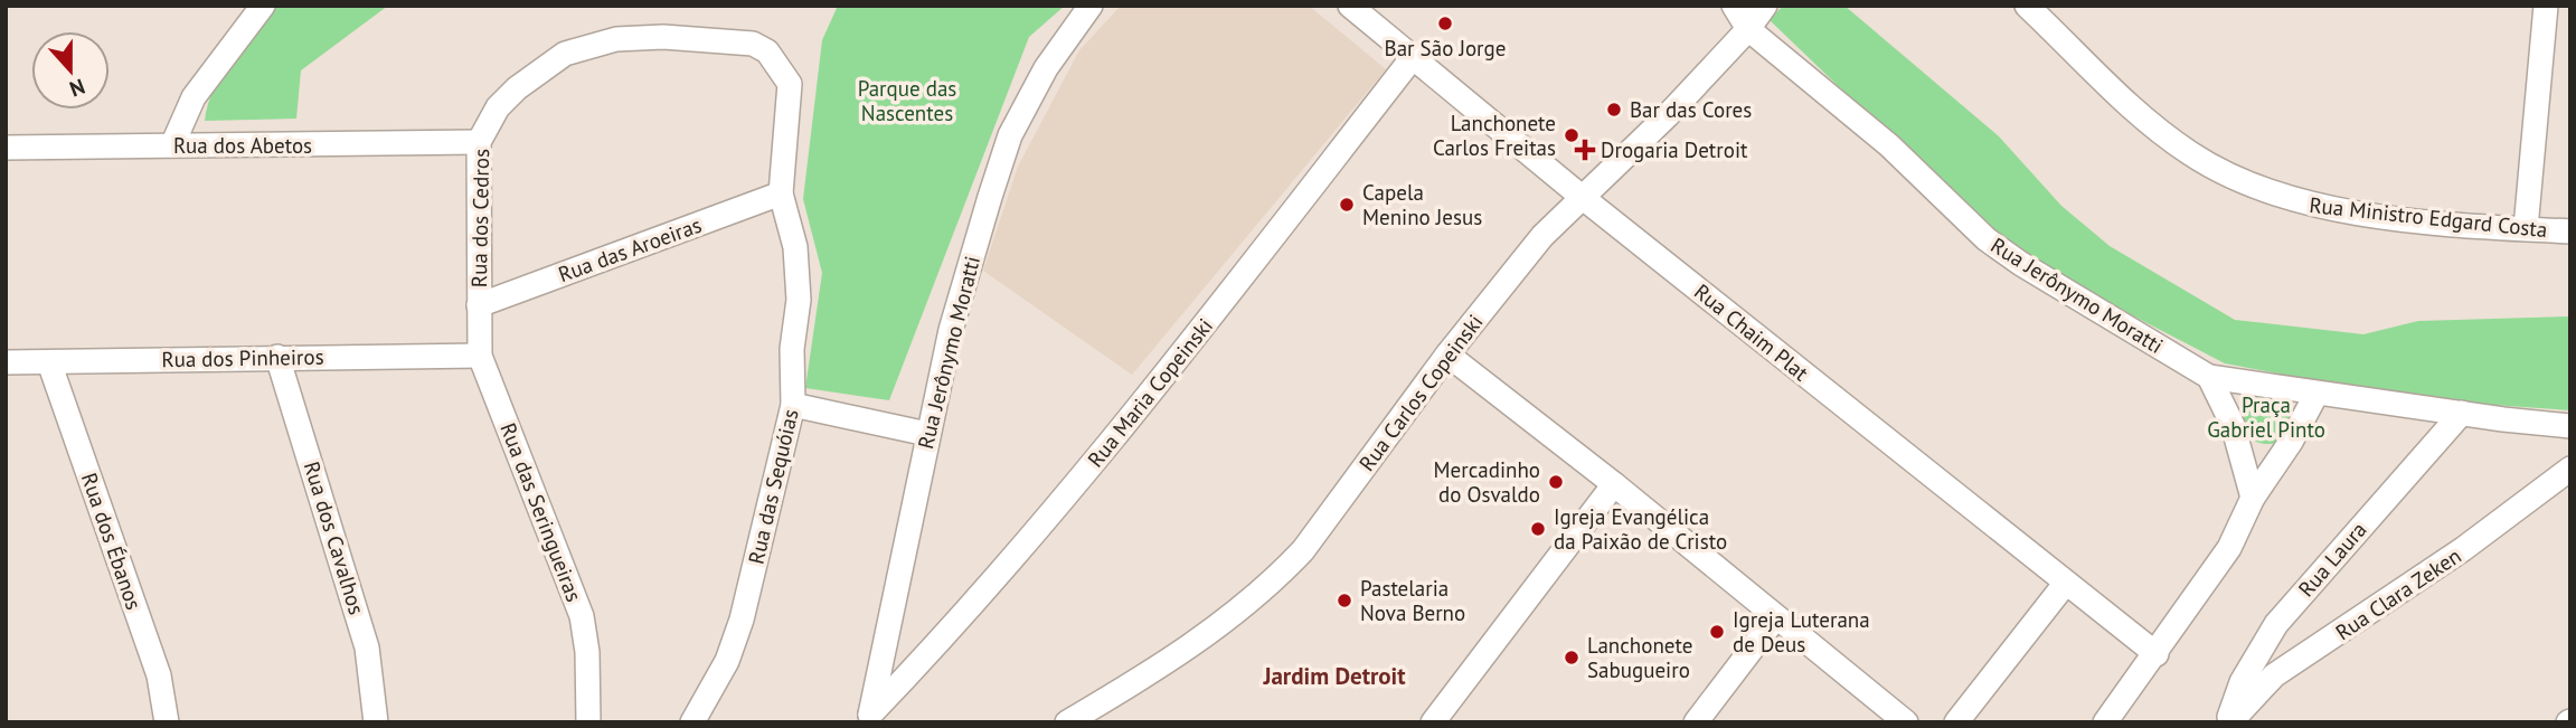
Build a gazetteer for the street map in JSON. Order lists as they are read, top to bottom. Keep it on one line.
{"streets":{"street":["Rua dos Abetos","Rua Ministro Edgard Costa","Rua dos Cedros","Rua das Aroeiras","Rua Jerônymo Moratti","Rua Chaim Plat","Rua dos Pinheiros","Rua Maria Copeinski","Rua Carlos Copeinski","Rua das Sequóias","Rua das Seringueiras","Rua dos Cavalhos","Rua dos Ébanos","Rua Laura","Rua Clara Zeken"]},"crossings":[["Rua dos Abetos","Rua dos Cedros"],["Rua dos Cedros","Rua das Aroeiras"],["Rua dos Cedros","Rua das Sequóias"],["Rua dos Cedros","Rua das Seringueiras"],["Rua das Aroeiras","Rua das Sequóias"],["Rua das Aroeiras","Rua das Seringueiras"],["Rua Jerônymo Moratti","Rua Maria Copeinski"],["Rua Jerônymo Moratti","Rua Carlos Copeinski"],["Rua Chaim Plat","Rua Maria Copeinski"],["Rua Chaim Plat","Rua Carlos Copeinski"],["Rua dos Pinheiros","Rua das Seringueiras"],["Rua dos Pinheiros","Rua dos Cavalhos"],["Rua dos Pinheiros","Rua dos Ébanos"],["Rua Laura","Rua Clara Zeken"]],"districts":["Jardim Detroit"],"parks":["Parque das Nascentes","Praça Gabriel Pinto"],"places":{"other":["Bar São Jorge","Bar das Cores","Lanchonete Carlos Freitas","Capela Menino Jesus","Mercadinho do Osvaldo","Igreja Evangélica da Paixão de Cristo","Pastelaria Nova Berno","Igreja Luterana de Deus","Lanchonete Sabugueiro"],"health":["Drogaria Detroit"]},"north":"bottom"}
